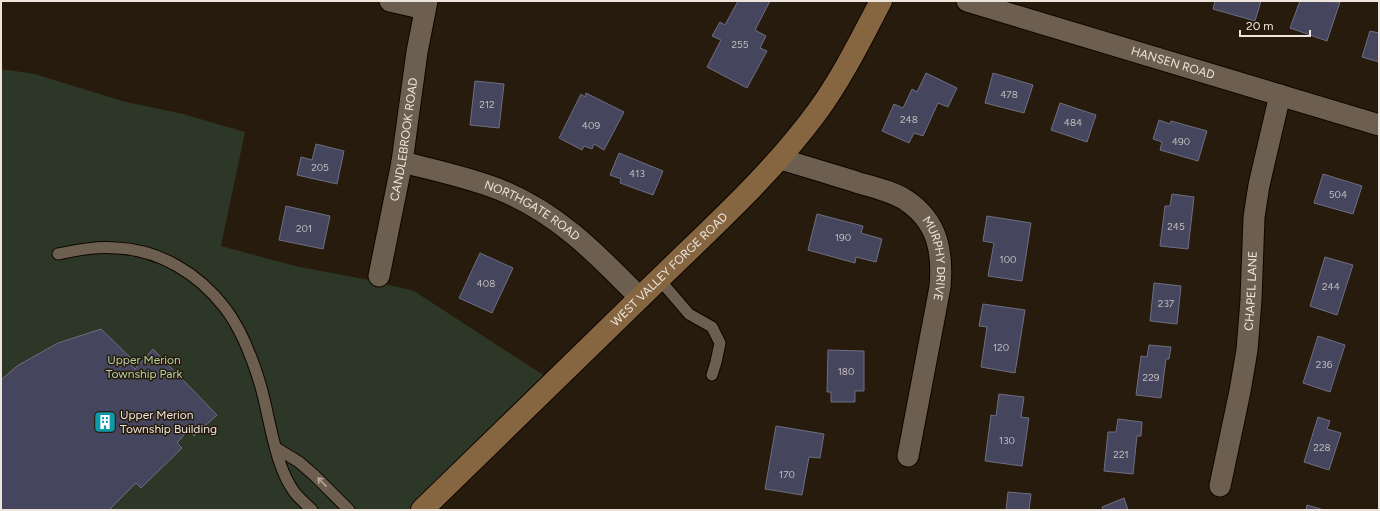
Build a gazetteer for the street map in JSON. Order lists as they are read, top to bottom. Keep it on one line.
{"streets":{"main road":["WEST VALLEY FORGE ROAD"],"street":["HANSEN ROAD","CANDLEBROOK ROAD","NORTHGATE ROAD","MURPHY DRIVE","CHAPEL LANE"]},"crossings":[["HANSEN ROAD","CHAPEL LANE"],["CANDLEBROOK ROAD","NORTHGATE ROAD"],["NORTHGATE ROAD","WEST VALLEY FORGE ROAD"],["MURPHY DRIVE","WEST VALLEY FORGE ROAD"]],"parks":["Upper Merion Township Park"],"places":{"building":["Upper Merion Township Building"]},"house_numbers":["255","478","212","248","484","409","490","205","413","504","245","201","190","100","408","244","237","120","236","180","229","130","228","221","170"],"scale_bar":"20 m"}
